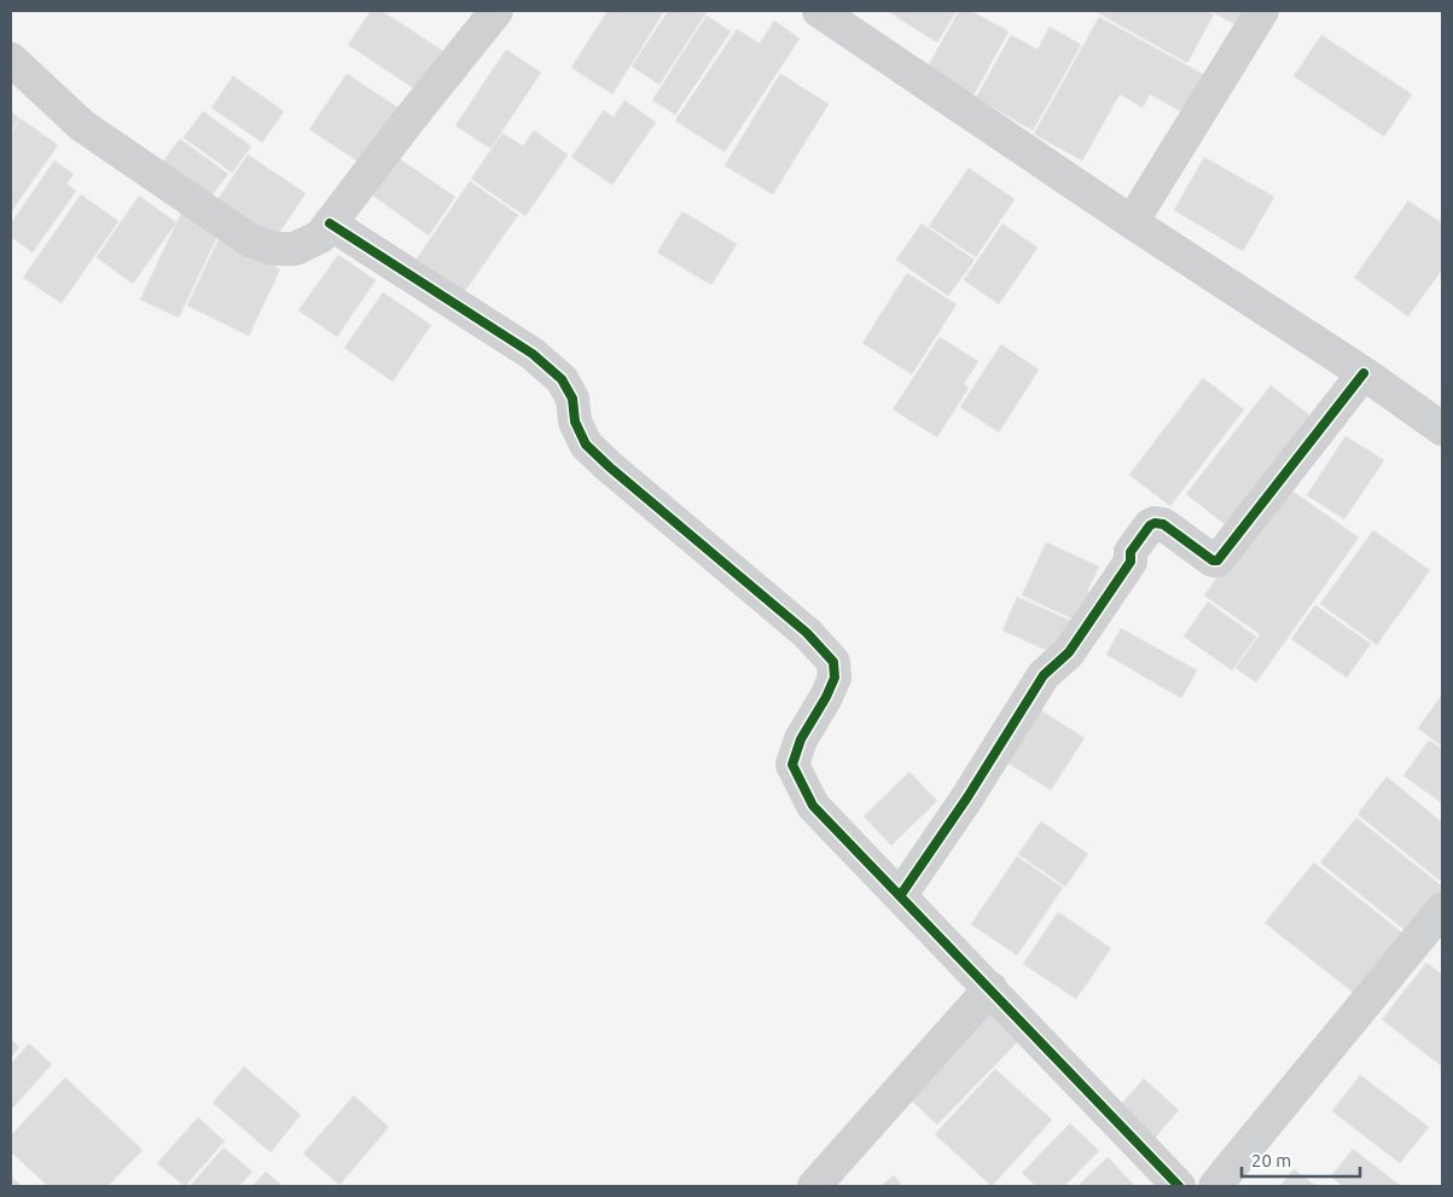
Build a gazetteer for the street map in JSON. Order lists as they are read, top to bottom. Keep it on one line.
{"scale_bar":"20 m"}
